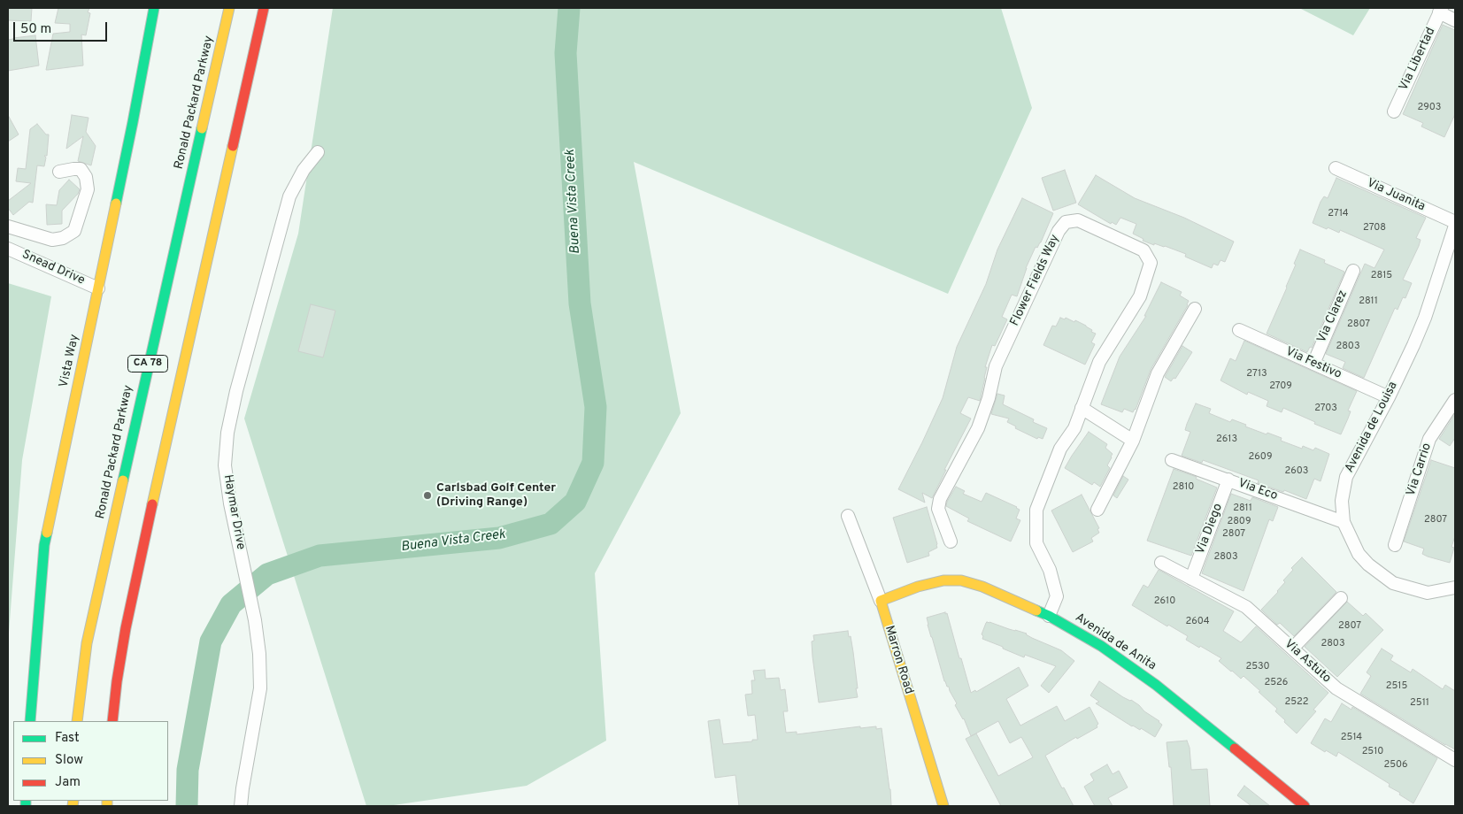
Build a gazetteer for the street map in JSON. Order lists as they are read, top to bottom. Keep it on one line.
{"streets":{"main road":["Ronald Packard Parkway","Vista Way","CA 78","Avenida de Anita","Marron Road"],"street":["Via Libertad","Via Juanita","Snead Drive","Flower Fields Way","Via Clarez","Via Festivo","Avenida de Louisa","Via Carrio","Via Eco","Haymar Drive","Via Diego","Via Astuto"]},"crossings":[["Snead Drive","Vista Way"],["Flower Fields Way","Avenida de Anita"],["Via Clarez","Via Festivo"],["Via Festivo","Avenida de Louisa"],["Avenida de Louisa","Via Eco"],["Via Eco","Via Diego"],["Via Diego","Via Astuto"],["Avenida de Anita","Marron Road"]],"water":["Buena Vista Creek"],"places":["Carlsbad Golf Center (Driving Range)"],"house_numbers":["2903","2714","2708","2815","2811","2807","2803","2713","2709","2703","2613","2609","2603","2810","2811","2807","2809","2807","2803","2610","2604","2807","2803","2530","2526","2515","2522","2511","2514","2510","2506"],"legend":["Fast","Slow","Jam"],"scale_bar":"50 m"}
